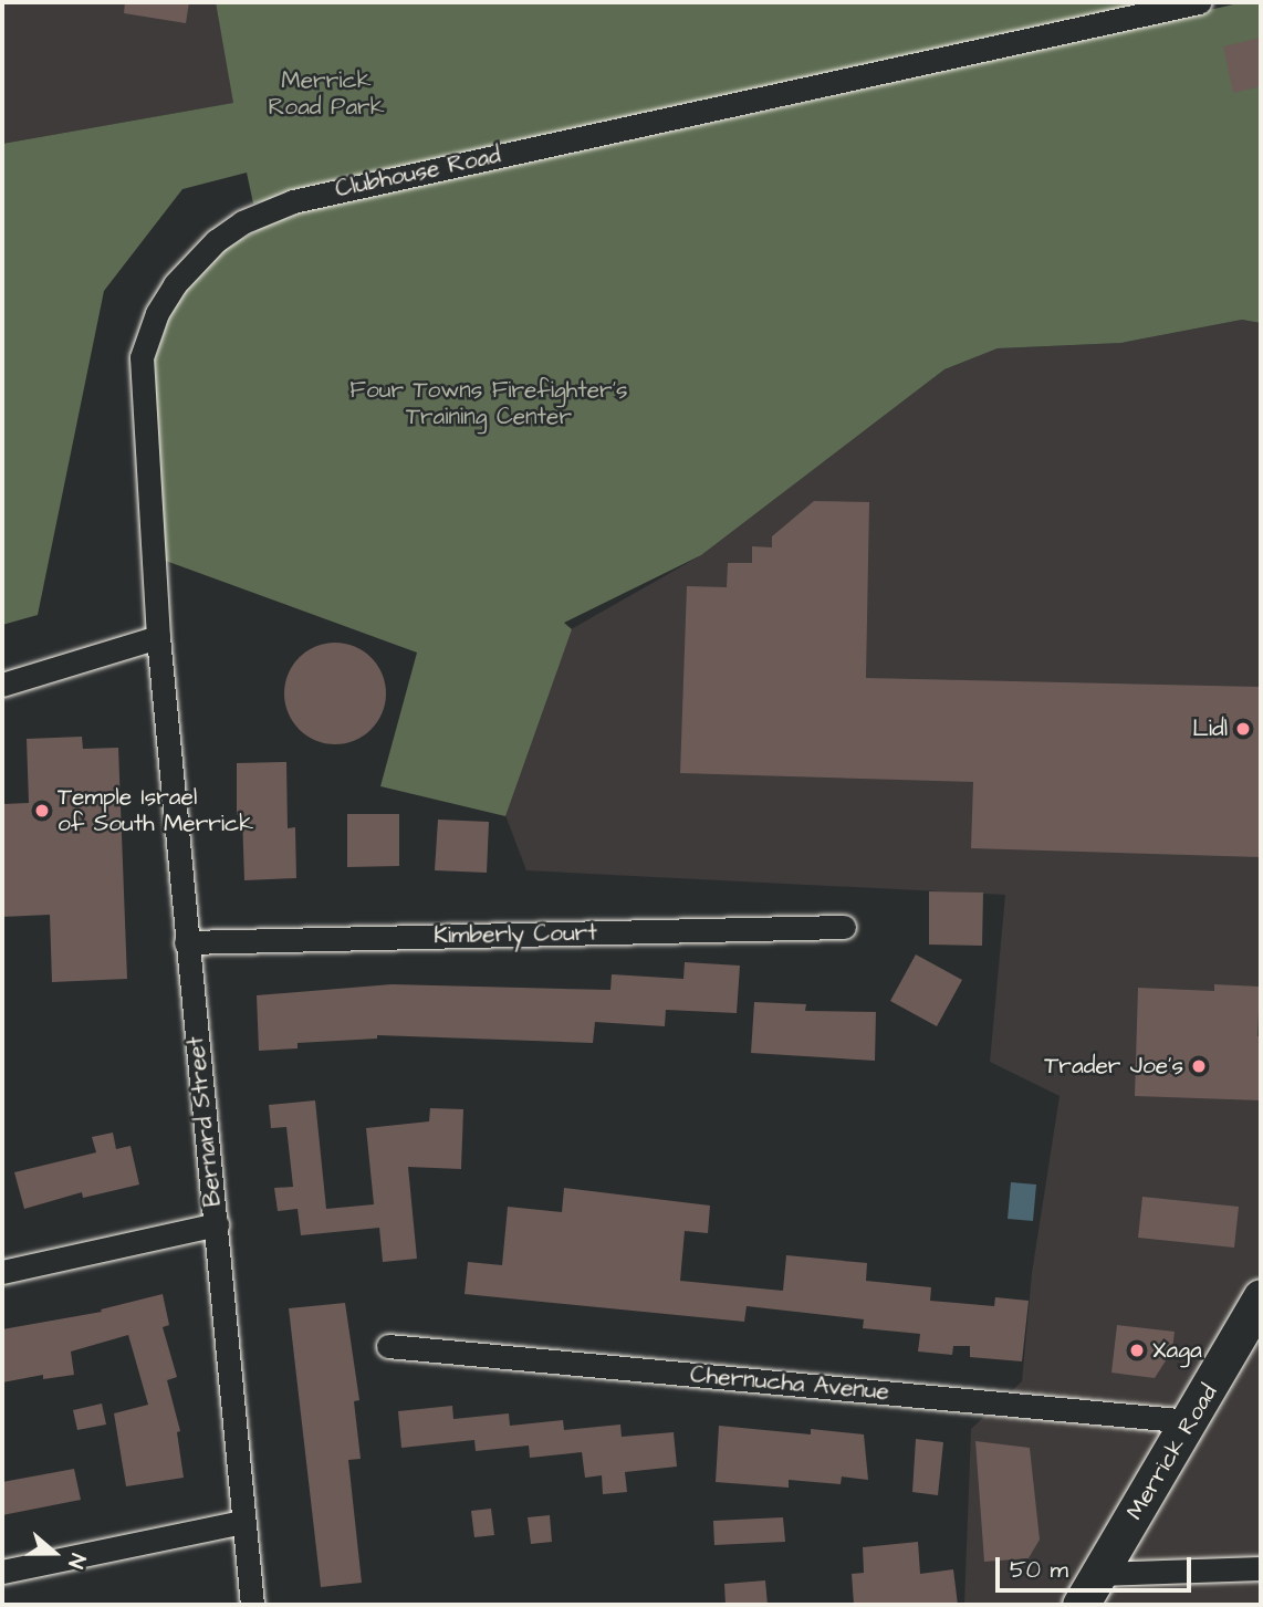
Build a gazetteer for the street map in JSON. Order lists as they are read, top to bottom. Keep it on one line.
{"streets":{"main road":["Merrick Road"],"street":["Clubhouse Road","Kimberly Court","Bernard Street","Chernucha Avenue"]},"crossings":[["Clubhouse Road","Bernard Street"],["Kimberly Court","Bernard Street"],["Chernucha Avenue","Merrick Road"]],"parks":["Merrick Road Park","Four Towns Firefighter's Training Center"],"places":["Lidl","Temple Israel of South Merrick","Trader Joe's","Xaga"],"scale_bar":"50 m","north":"right"}
